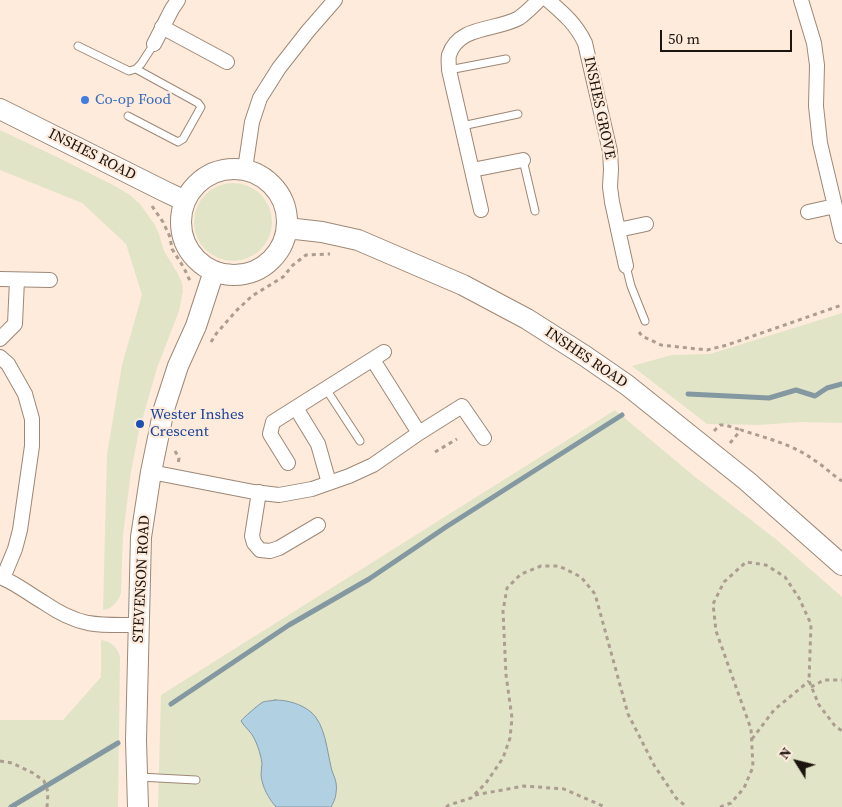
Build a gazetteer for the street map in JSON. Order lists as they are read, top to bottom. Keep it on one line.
{"streets":{"street":["INSHES GROVE","INSHES ROAD","STEVENSON ROAD"]},"crossings":[["INSHES ROAD","STEVENSON ROAD"]],"places":["Co-op Food","Wester Inshes Crescent"],"scale_bar":"50 m","north":"top left"}
